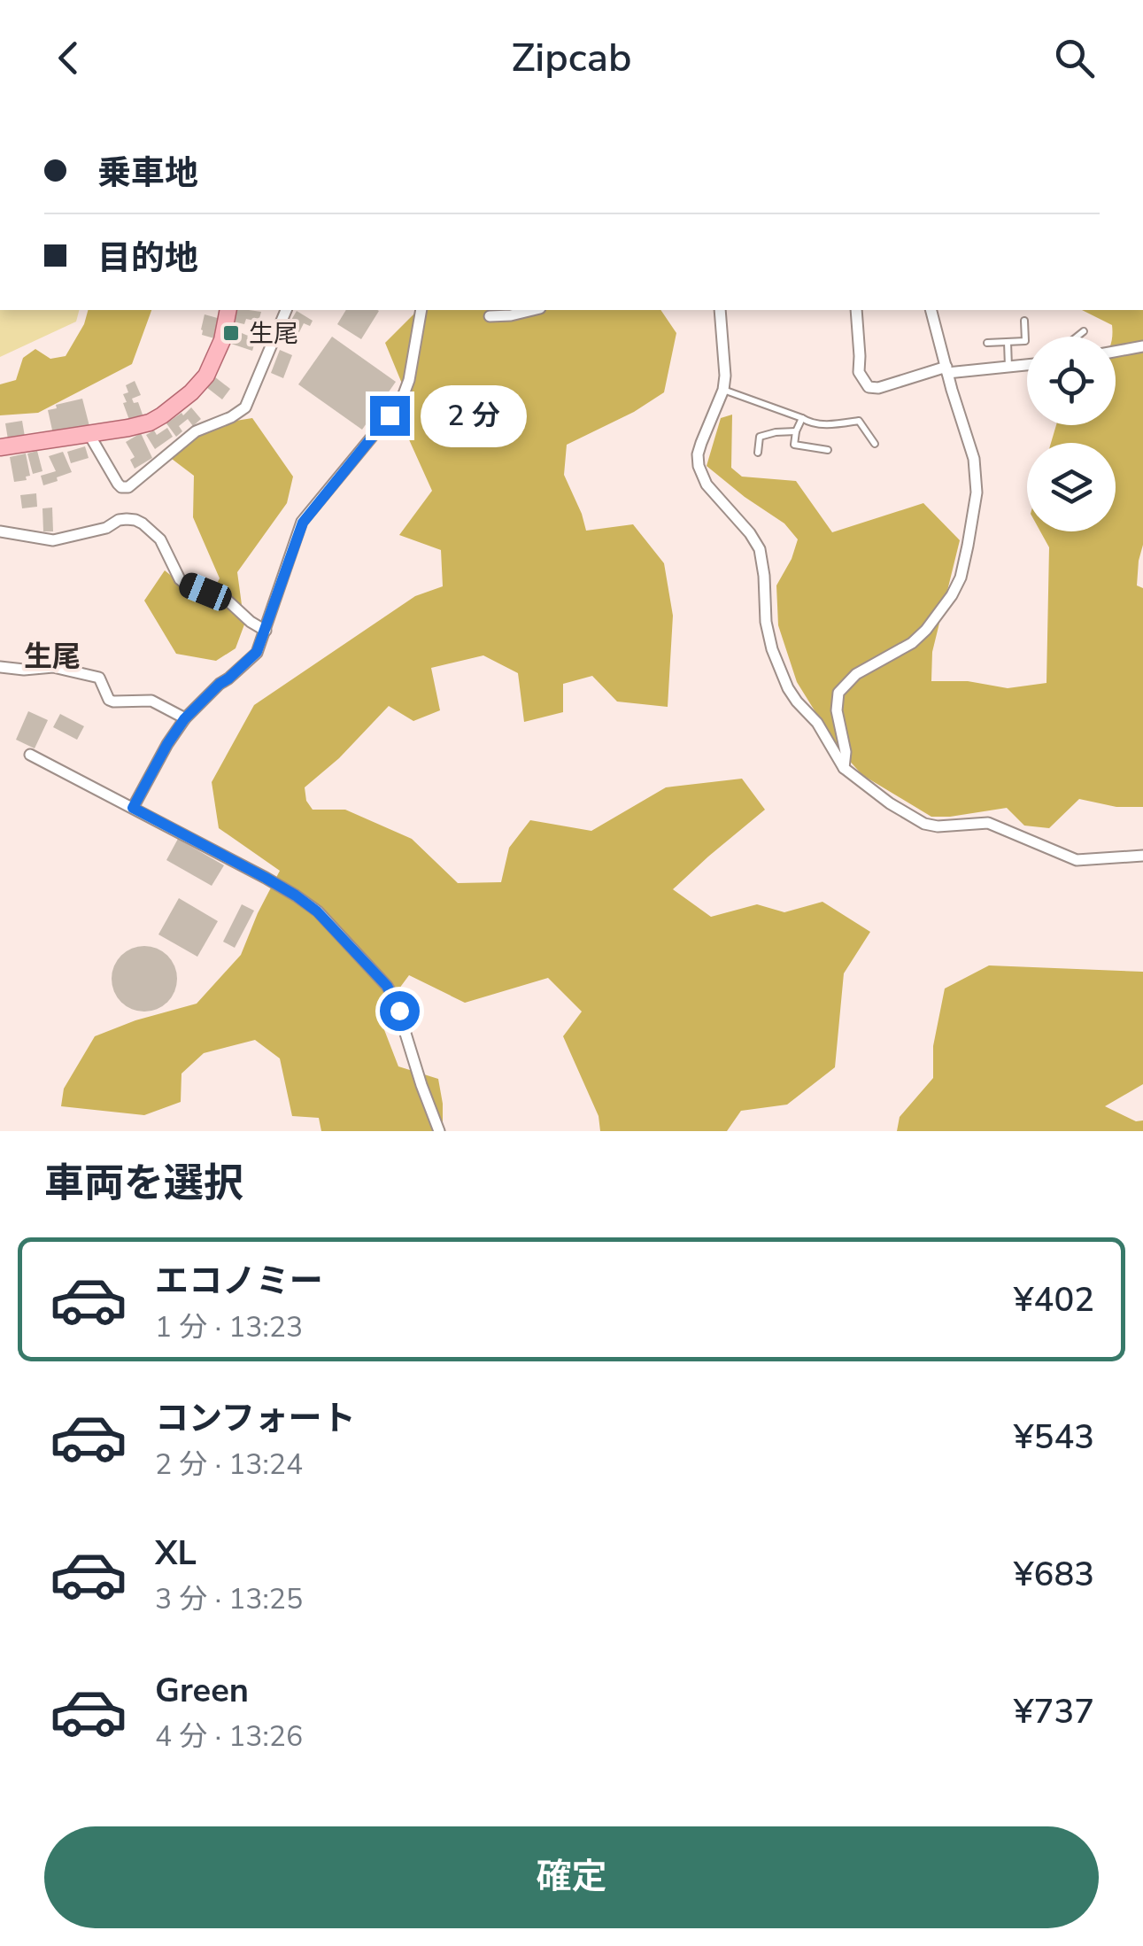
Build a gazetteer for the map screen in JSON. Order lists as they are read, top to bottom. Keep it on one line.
{"districts":["生尾"],"places":{"transit":["生尾"]},"page":{"header":"Zipcab","banner":["乗車地","目的地"],"bubble":"2 分","heading":"車両を選択","list":[{"name":"エコノミー","note":"1 分 · 13:23","value":"¥402"},{"name":"コンフォート","note":"2 分 · 13:24","value":"¥543"},{"name":"XL","note":"3 分 · 13:25","value":"¥683"},{"name":"Green","note":"4 分 · 13:26","value":"¥737"}],"buttons":"確定"}}
